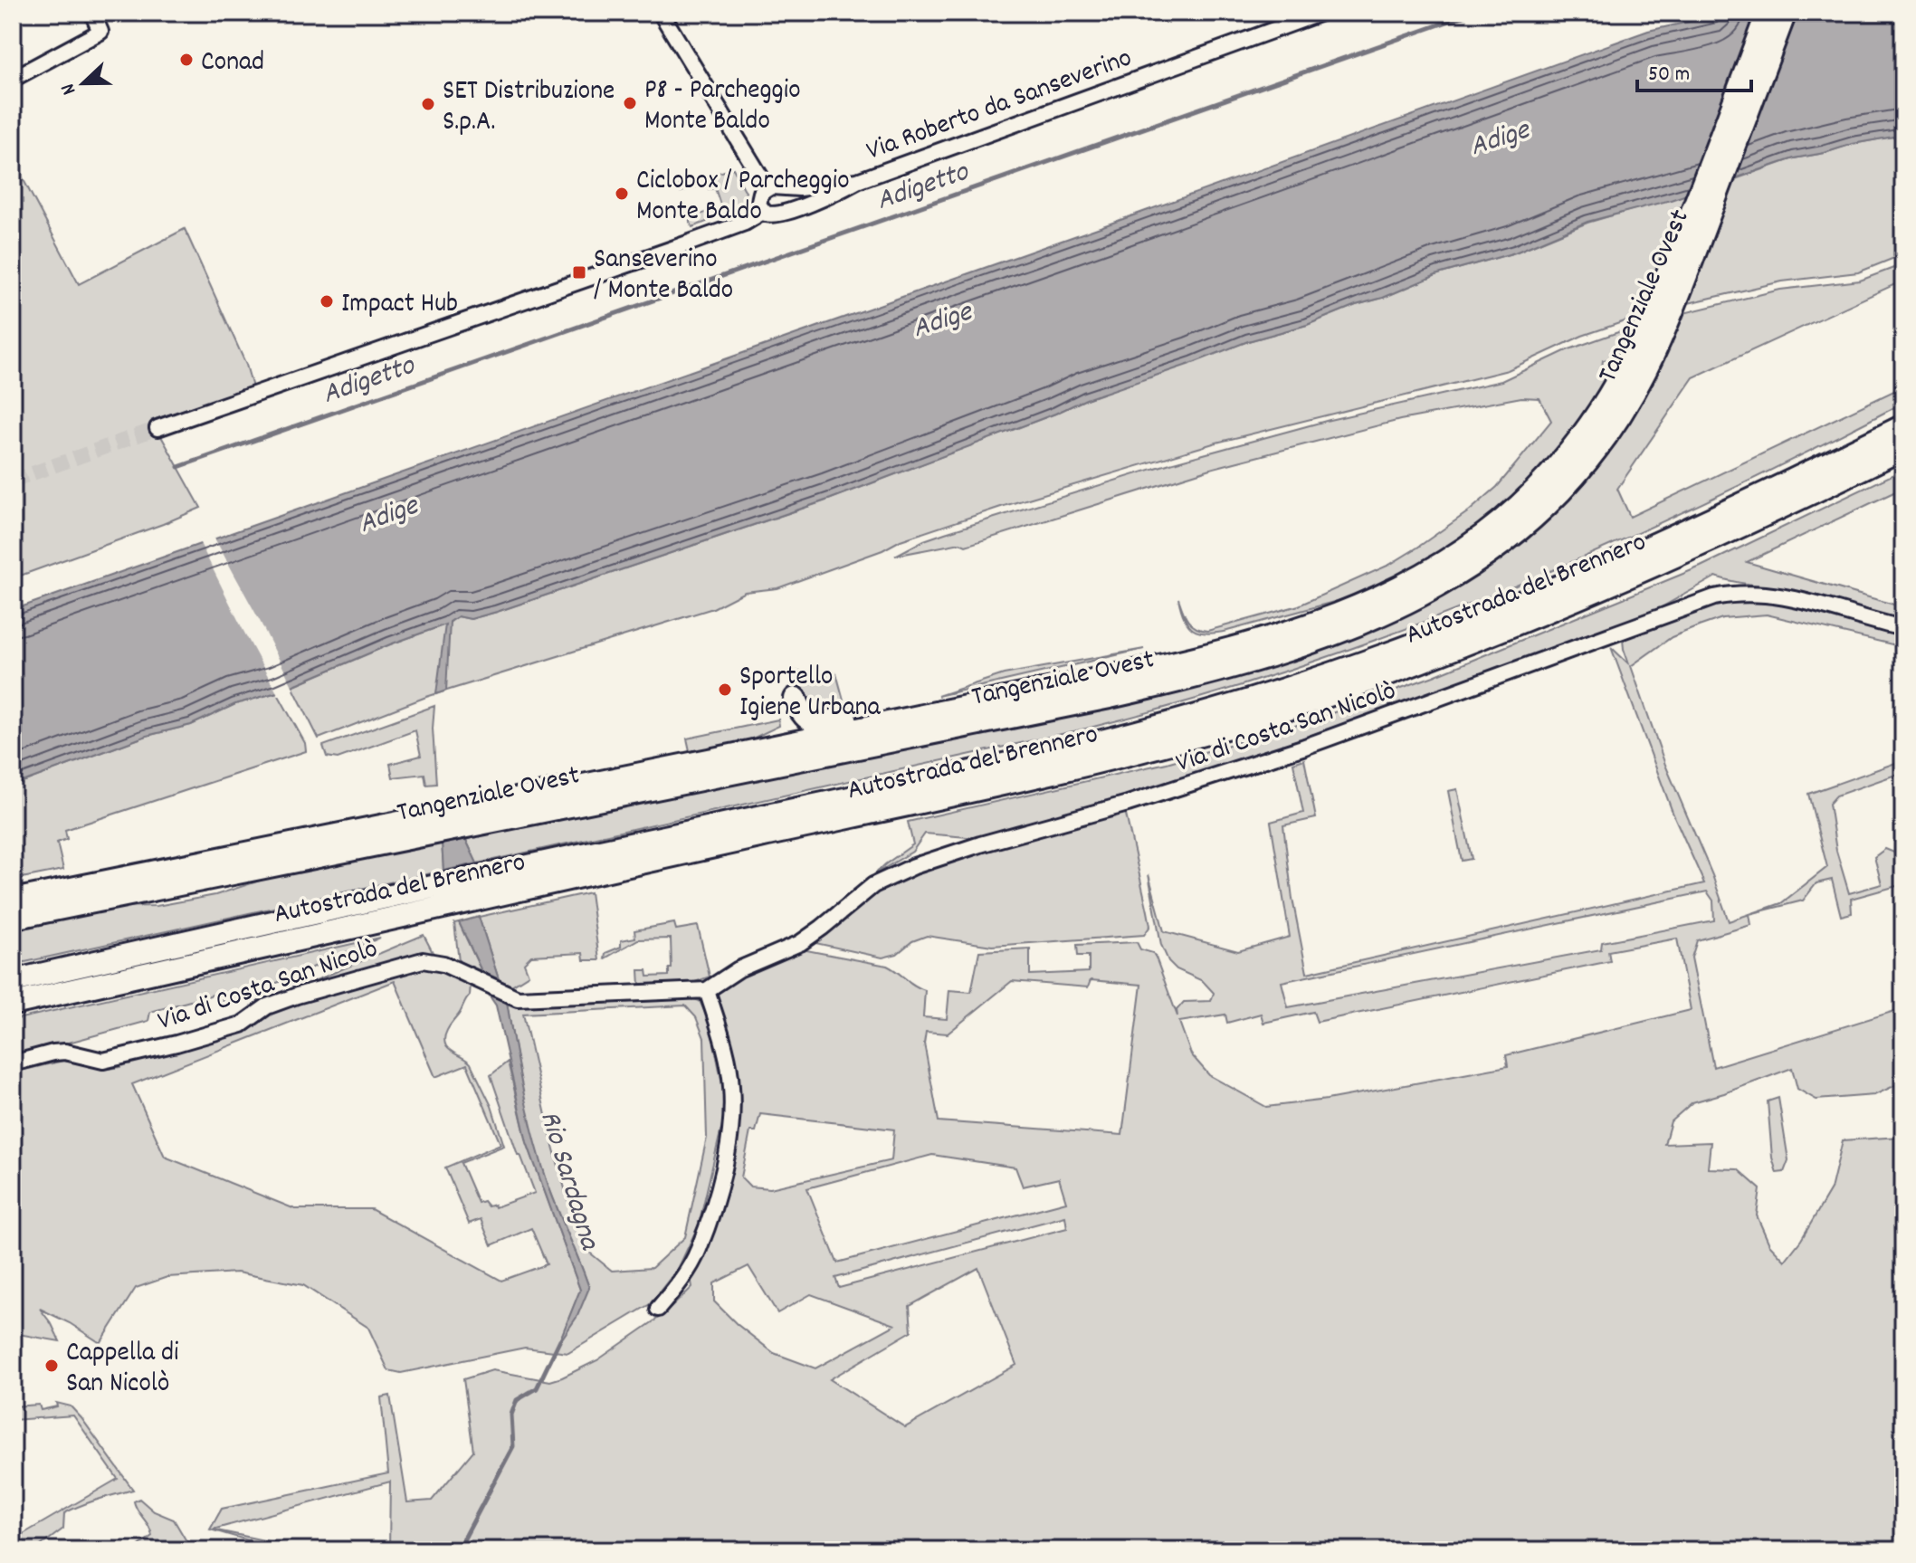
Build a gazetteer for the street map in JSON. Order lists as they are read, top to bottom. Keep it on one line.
{"streets":{"highway":["Tangenziale Ovest","Autostrada del Brennero"],"street":["Via Roberto da Sanseverino","Via di Costa San Nicolò"]},"water":["Adige","Adigetto","Rio Sardagna"],"places":{"other":["Conad","P8 - Parcheggio Monte Baldo","SET Distribuzione S.p.A.","Ciclobox / Parcheggio Monte Baldo","Impact Hub","Sportello Igiene Urbana","Cappella di San Nicolò"],"transit":["Sanseverino / Monte Baldo"]},"scale_bar":"50 m","north":"left"}
